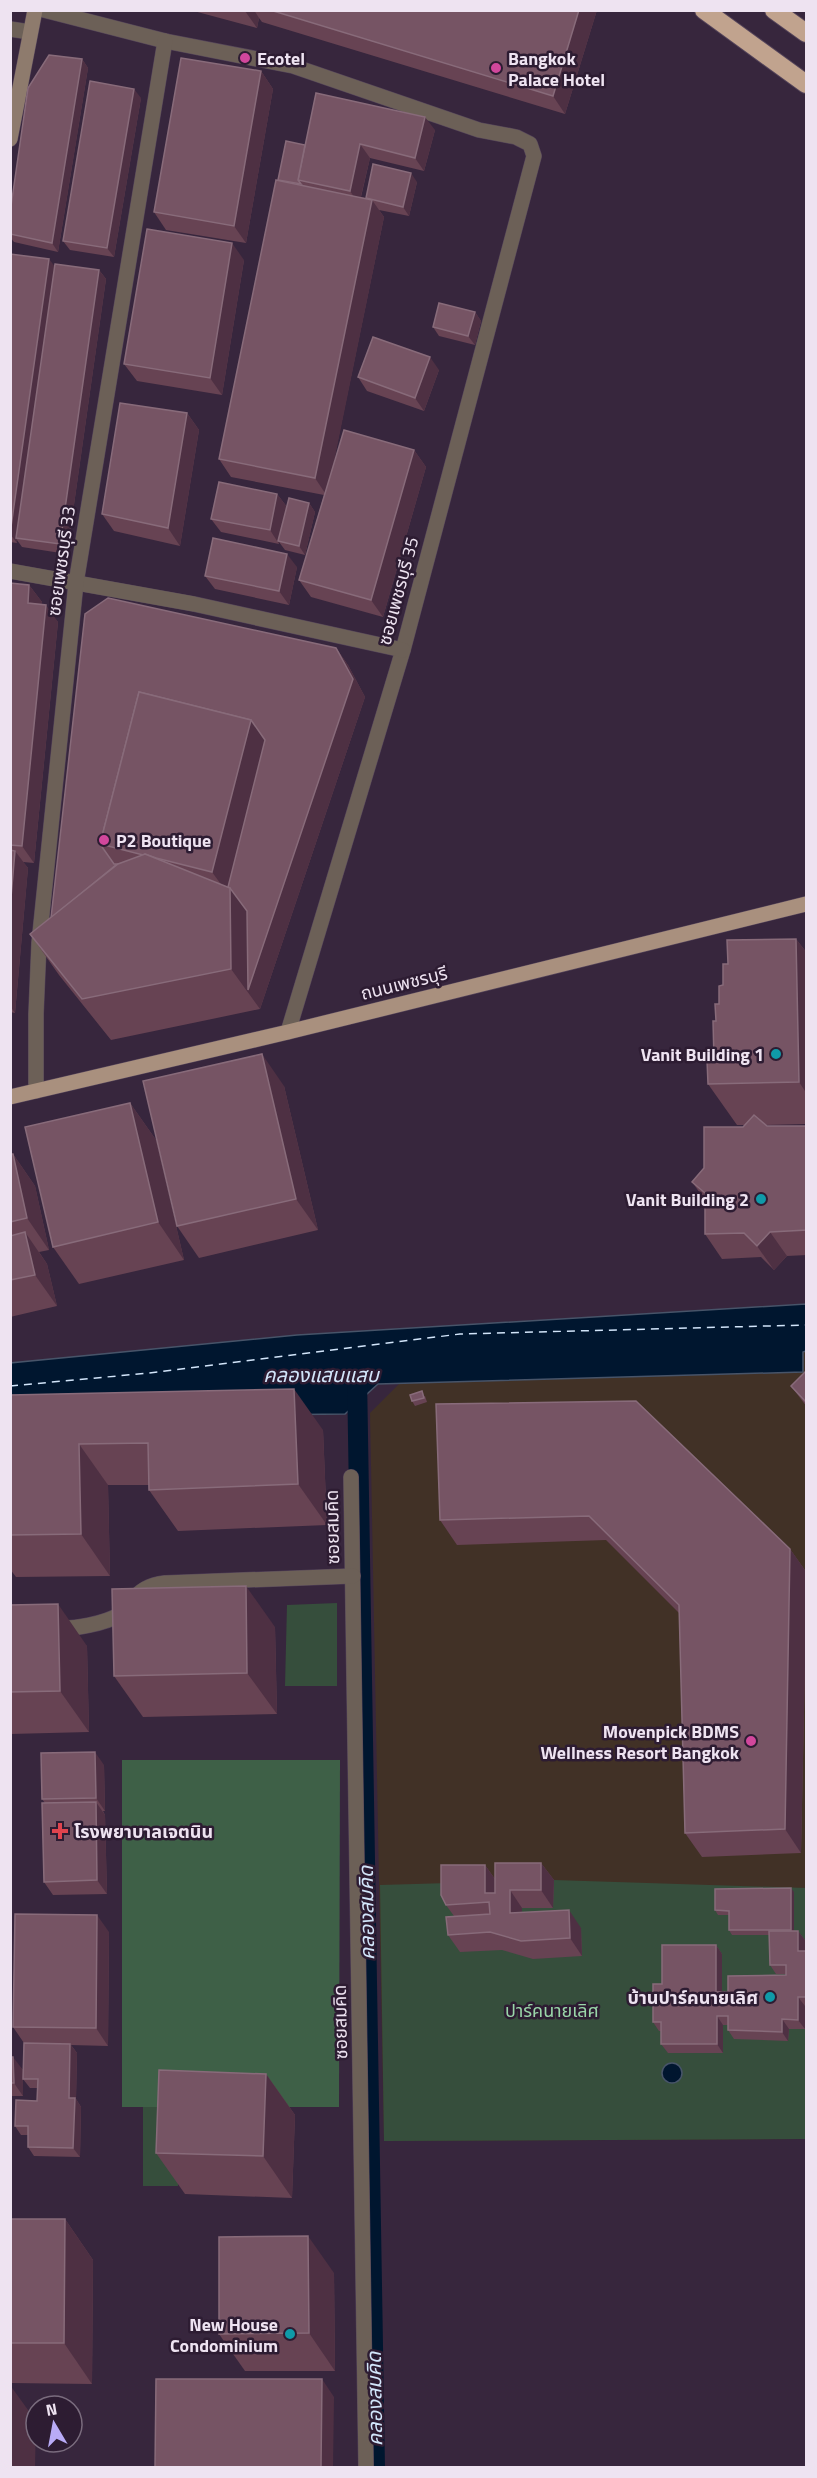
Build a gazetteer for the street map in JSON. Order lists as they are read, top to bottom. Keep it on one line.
{"streets":{"main road":["ถนนเพชรบุรี"],"street":["ซอยเพชรบุรี 33","ซอยเพชรบุรี 35","ซอยสมคิด"]},"crossings":[["ซอยเพชรบุรี 33","ซอยเพชรบุรี 35"],["ซอยเพชรบุรี 33","ถนนเพชรบุรี"],["ซอยเพชรบุรี 35","ถนนเพชรบุรี"]],"water":["คลองแสนแสบ","คลองสมคิด"],"parks":["ปาร์คนายเลิศ"],"places":{"other":["Ecotel","Bangkok Palace Hotel","P2 Boutique","Vanit Building 1","Vanit Building 2","Movenpick BDMS Wellness Resort Bangkok","บ้านปาร์คนายเลิศ","New House Condominium"],"health":["โรงพยาบาลเจตนิน"]},"north":"top"}
